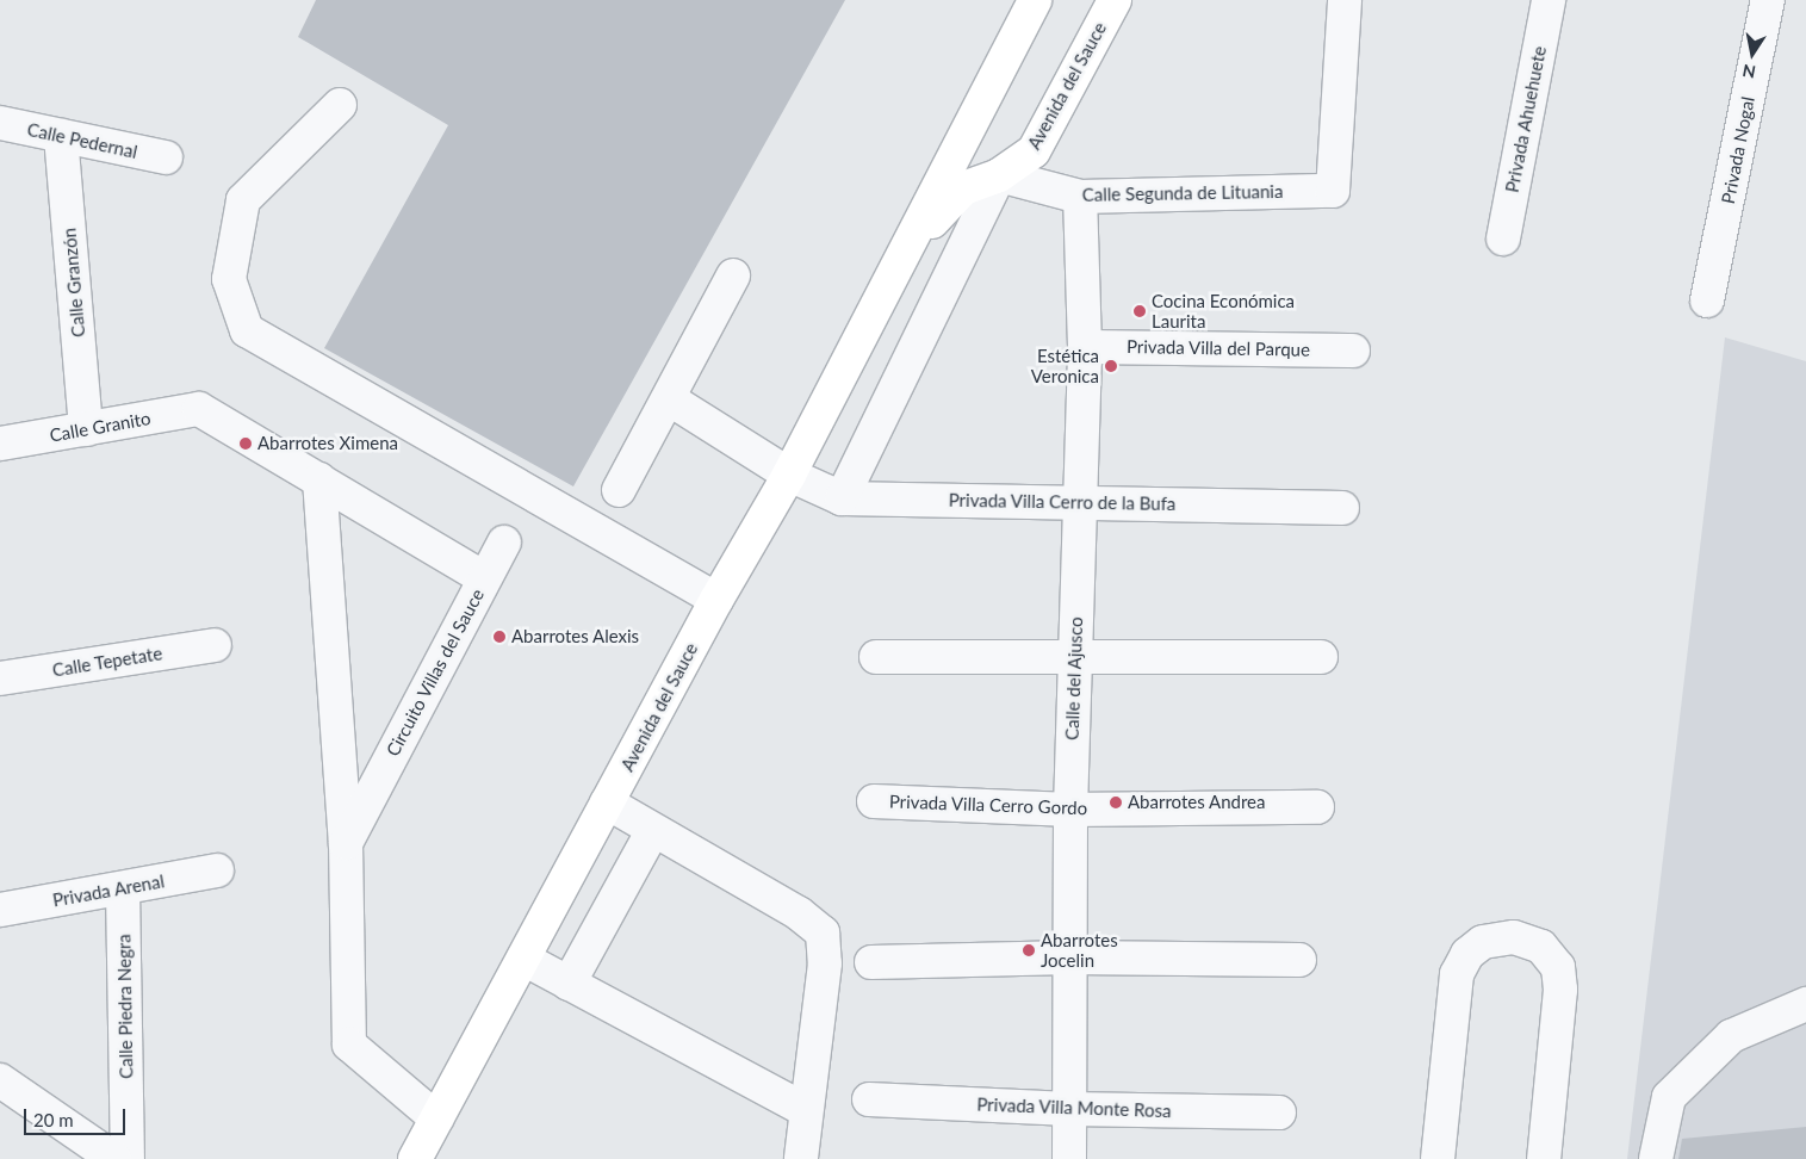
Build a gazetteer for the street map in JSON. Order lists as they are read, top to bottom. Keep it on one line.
{"streets":{"main road":["Avenida del Sauce"],"street":["Privada Ahuehuete","Calle Pedernal","Privada Nogal","Calle Segunda de Lituania","Calle Granzón","Privada Villa del Parque","Calle Granito","Privada Villa Cerro de la Bufa","Calle Tepetate","Circuito Villas del Sauce","Calle del Ajusco","Privada Villa Cerro Gordo","Privada Arenal","Calle Piedra Negra","Privada Villa Monte Rosa"]},"crossings":[["Avenida del Sauce","Calle Segunda de Lituania"],["Avenida del Sauce","Privada Villa Cerro de la Bufa"],["Avenida del Sauce","Circuito Villas del Sauce"],["Calle Pedernal","Calle Granzón"],["Calle Segunda de Lituania","Calle del Ajusco"],["Calle Granzón","Calle Granito"],["Privada Villa del Parque","Calle del Ajusco"],["Calle Granito","Circuito Villas del Sauce"],["Privada Villa Cerro de la Bufa","Calle del Ajusco"],["Calle del Ajusco","Privada Villa Cerro Gordo"],["Calle del Ajusco","Privada Villa Monte Rosa"],["Privada Arenal","Calle Piedra Negra"]],"places":["Cocina Económica Laurita","Estética Veronica","Abarrotes Ximena","Abarrotes Alexis","Abarrotes Andrea","Abarrotes Jocelin"],"scale_bar":"20 m","north":"bottom"}
